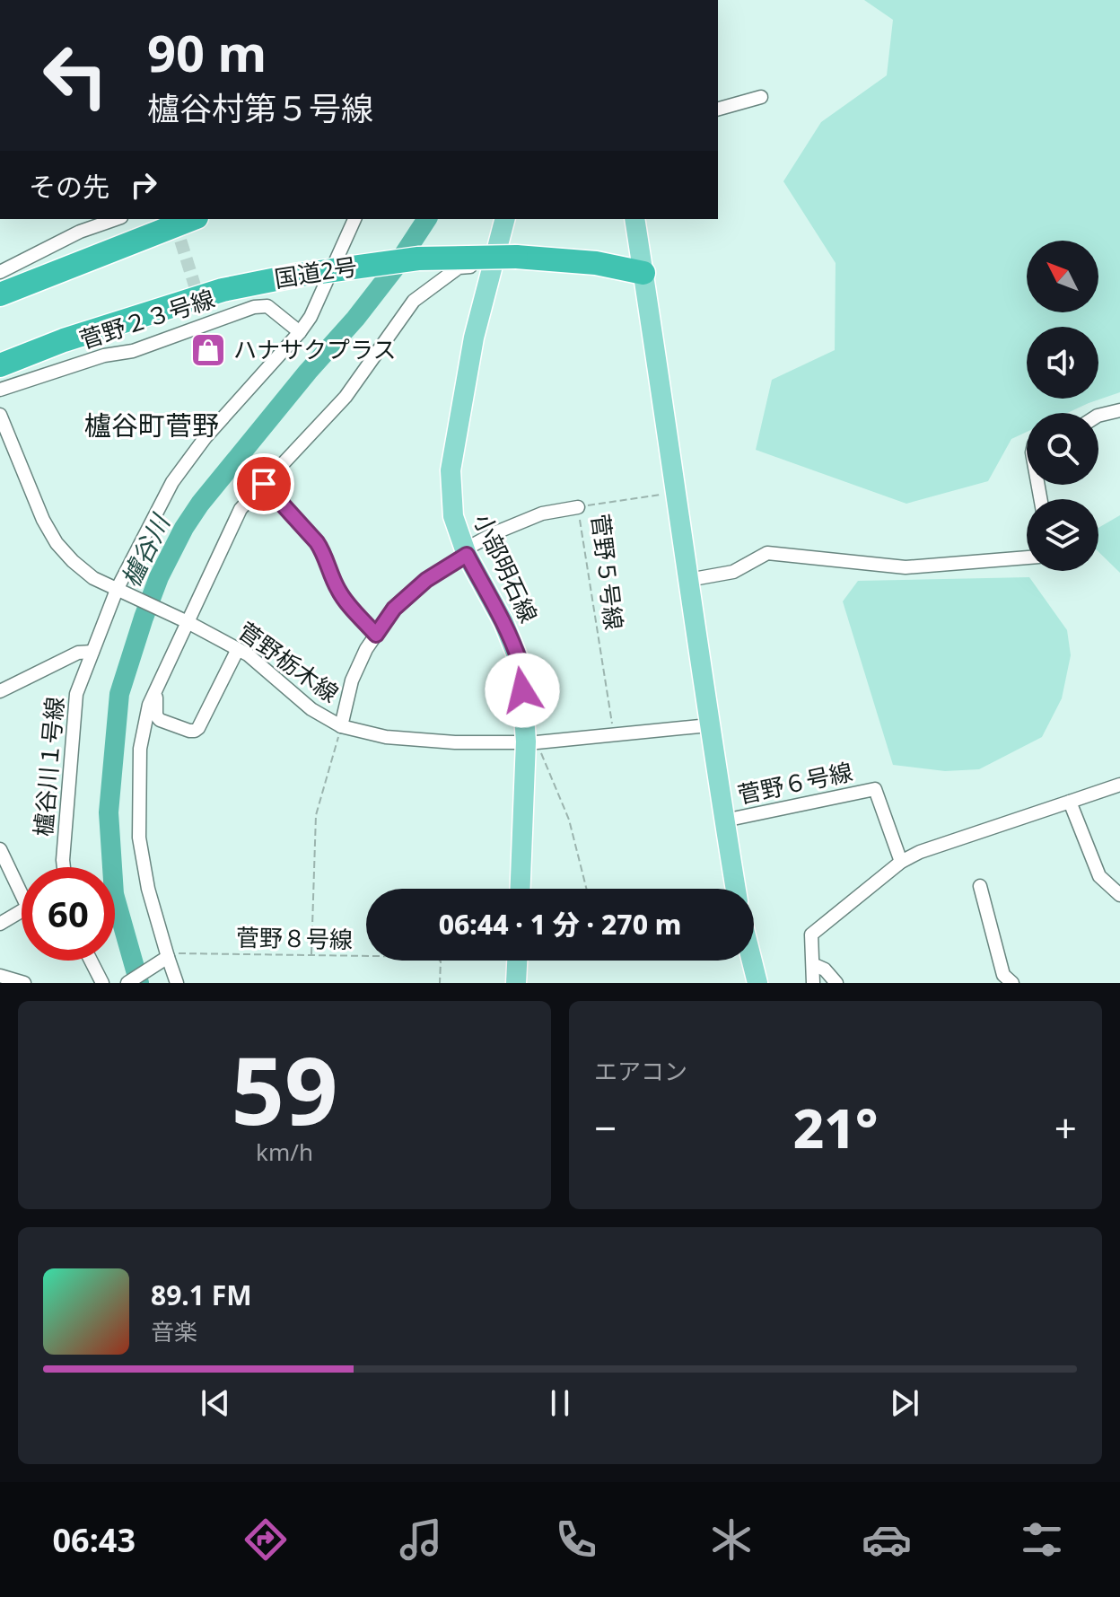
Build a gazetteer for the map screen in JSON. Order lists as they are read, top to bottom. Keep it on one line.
{"streets":{"highway":["国道2号"],"main road":["小部明石線"],"street":["菅野２３号線","菅野栃木線","櫨谷川１号線","菅野６号線"],"path":["菅野５号線","菅野８号線"]},"crossings":[["菅野２３号線","櫨谷川１号線"],["小部明石線","菅野栃木線"],["菅野５号線","菅野栃木線"],["菅野栃木線","櫨谷川１号線"]],"districts":["櫨谷町菅野"],"water":["櫨谷川"],"places":{"shop":["ハナサクプラス"]},"north":"top left","page":{"turn":["90 m","櫨谷村第５号線"],"then":"その先","limit":"60","trip":"06:44 · 1 分 · 270 m","tile":[["59","km/h"],"エアコン"],"heat":["−","21°","+"],"song":["89.1 FM","音楽"],"tabs":"06:43"}}
